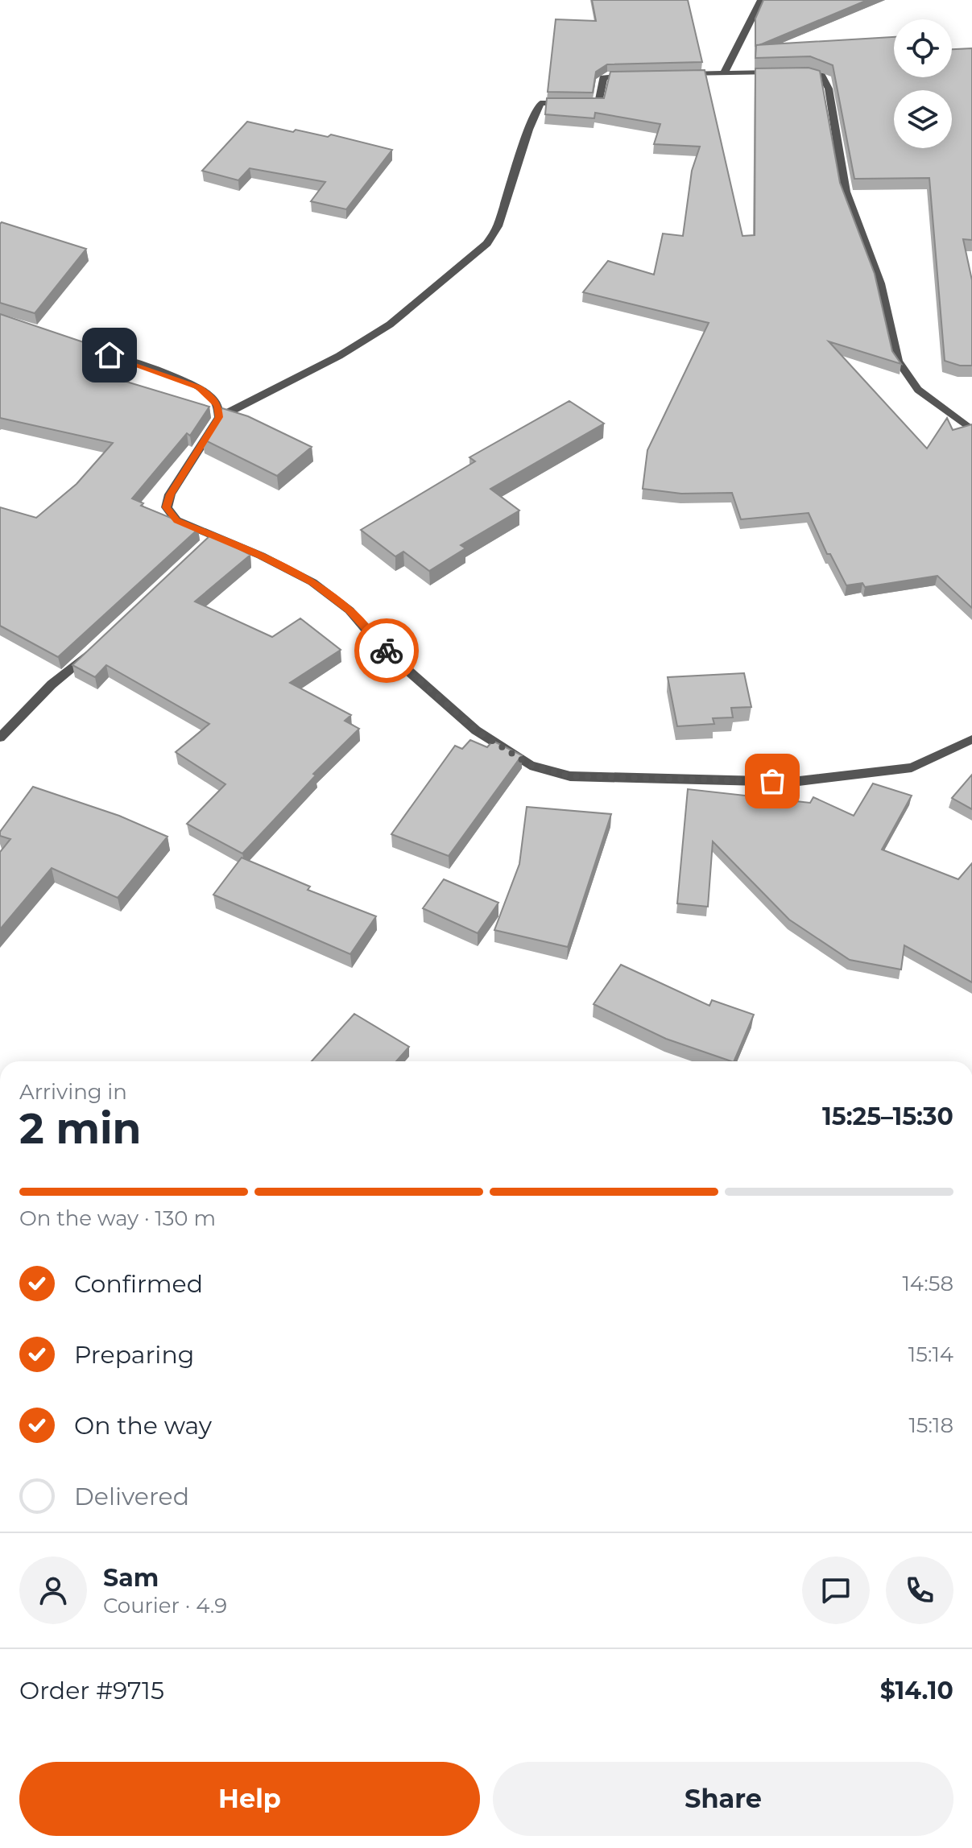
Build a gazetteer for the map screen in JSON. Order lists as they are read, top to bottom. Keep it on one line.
{"page":{"heading":["2 min","Arriving in","15:25–15:30"],"panel":["Sam","Courier · 4.9","Order #9715","$14.10"],"bar":"On the way · 130 m","list":[["Confirmed","14:58"],["Preparing","15:14"],["On the way","15:18"],"Delivered"],"buttons":["Help","Share"]}}
